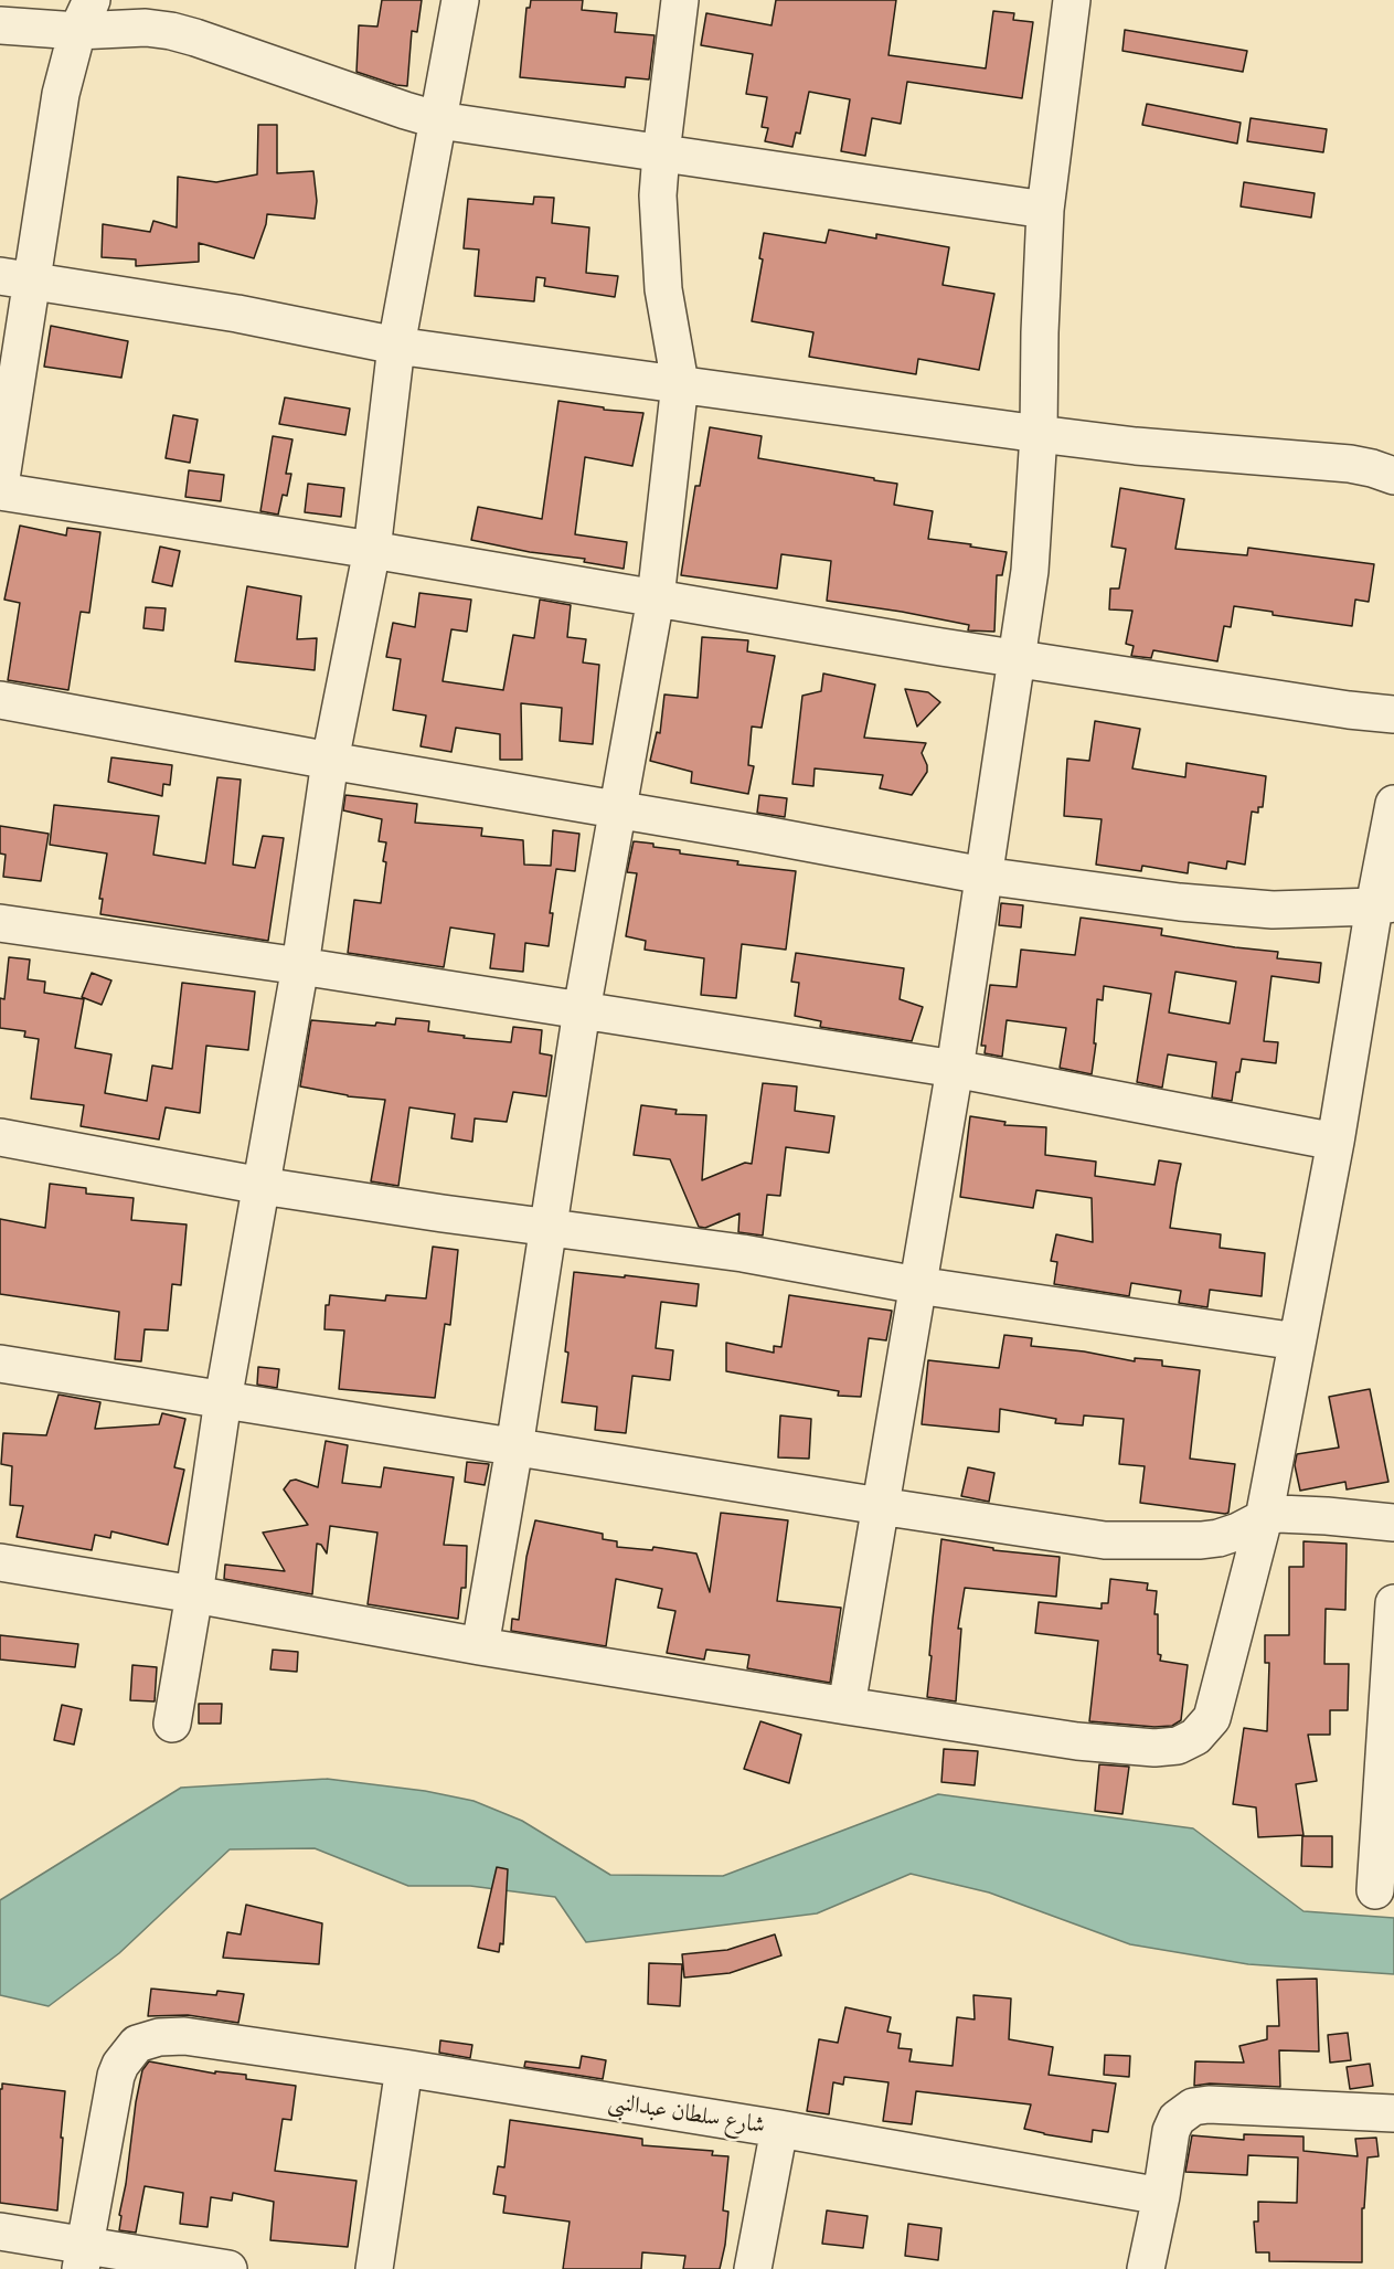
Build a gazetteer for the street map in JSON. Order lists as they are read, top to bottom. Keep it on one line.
{"streets":{"street":["شارع سلطان عبدالنبى"]}}
